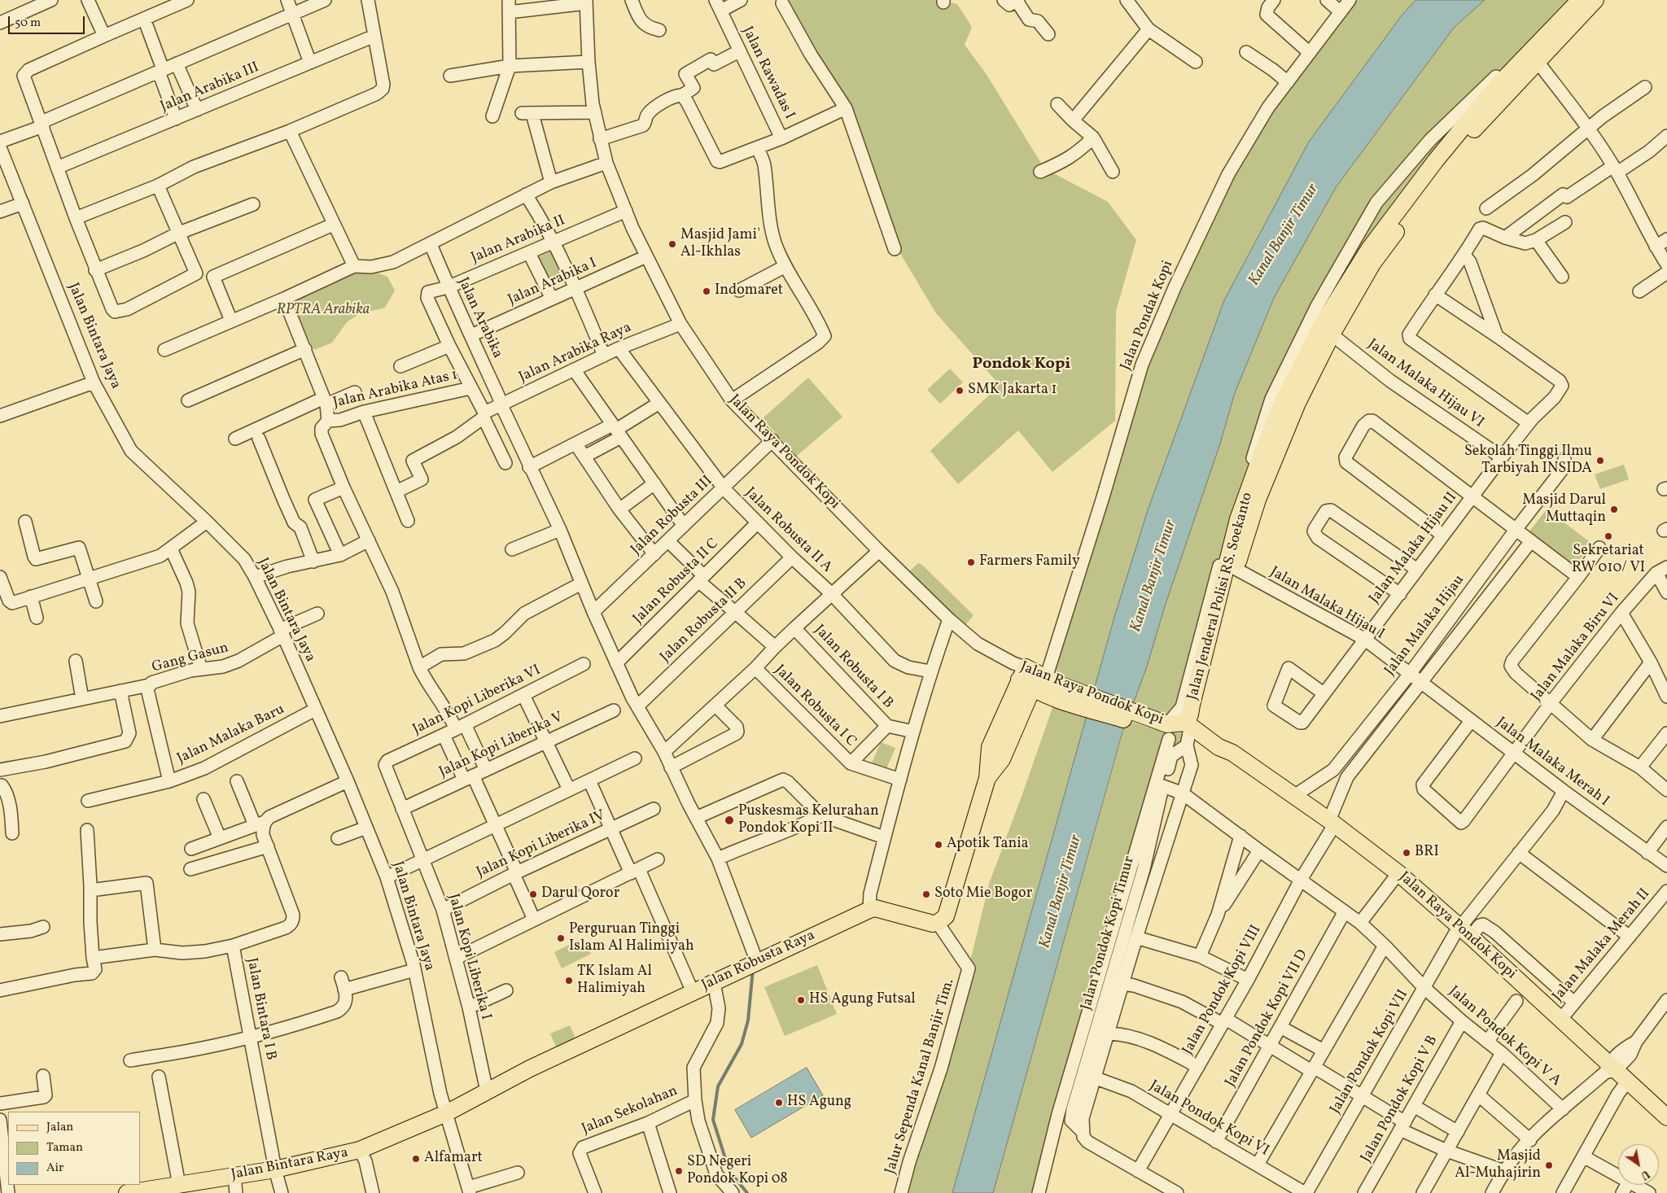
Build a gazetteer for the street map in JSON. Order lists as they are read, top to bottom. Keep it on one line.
{"streets":{"main road":["Jalan Raya Pondok Kopi","Jalan Jenderal Polisi RS. Soekanto","Jalan Robusta Raya","Jalan Bintara Raya"],"street":["Jalan Rawadas I","Jalan Arabika III","Jalan Arabika II","Jalan Arabika I","Jalan Pondak Kopi","Jalan Arabika","Jalan Bintara Jaya","Jalan Arabika Raya","Jalan Malaka Hijau VI","Jalan Arabika Atas 1","Jalan Robusta III","Jalan Robusta II A","Jalan Malaka Hijau II","Jalan Robusta II C","Jalan Malaka Hijau I","Jalan Robusta II B","Jalan Malaka Hijau","Jalan Malaka Biru VI","Gang Gasun","Jalan Robusta I B","Jalan Kopi Liberika VI","Jalan Robusta I C","Jalan Malaka Baru","Jalan Kopi Liberika V","Jalan Malaka Merah I","Jalan Kopi Liberika IV","Jalan Pondok Kopi Timur","Jalan Malaka Merah II","Jalan Kopi Liberika I","Jalan Pondok Kopi VIII","Jalan Bintara I B","Jalan Pondok Kopi VII D","Jalan Pondok Kopi V A","Jalan Pondok Kopi VII","Jalur Sependa Kanal Banjir Tim.","Jalan Pondok Kopi V B","Jalan Sekolahan","Jalan Pondok Kopi VI"]},"crossings":[["Jalan Arabika II","Jalan Arabika"],["Jalan Arabika II","Jalan Raya Pondok Kopi"],["Jalan Arabika I","Jalan Arabika"],["Jalan Arabika I","Jalan Raya Pondok Kopi"],["Jalan Pondak Kopi","Jalan Raya Pondok Kopi"],["Jalan Arabika","Jalan Arabika Raya"],["Jalan Arabika","Jalan Robusta III"],["Jalan Arabika","Jalan Robusta II C"],["Jalan Arabika","Jalan Robusta II B"],["Jalan Arabika","Jalan Robusta Raya"],["Jalan Bintara Jaya","Gang Gasun"],["Jalan Bintara Jaya","Jalan Malaka Baru"],["Jalan Bintara Jaya","Jalan Robusta Raya"],["Jalan Bintara Jaya","Jalan Bintara Raya"],["Jalan Arabika Raya","Jalan Raya Pondok Kopi"],["Jalan Arabika Raya","Jalan Robusta II A"],["Jalan Malaka Hijau VI","Jalan Malaka Hijau II"],["Jalan Malaka Hijau VI","Jalan Jenderal Polisi RS. Soekanto"],["Jalan Raya Pondok Kopi","Jalan Robusta III"],["Jalan Raya Pondok Kopi","Jalan Jenderal Polisi RS. Soekanto"],["Jalan Raya Pondok Kopi","Jalan Malaka Hijau"],["Jalan Raya Pondok Kopi","Jalan Pondok Kopi Timur"],["Jalan Raya Pondok Kopi","Jalan Malaka Merah II"],["Jalan Raya Pondok Kopi","Jalan Pondok Kopi VIII"],["Jalan Raya Pondok Kopi","Jalan Pondok Kopi VII"],["Jalan Robusta III","Jalan Robusta II A"],["Jalan Robusta II A","Jalan Robusta II C"],["Jalan Robusta II A","Jalan Robusta II B"],["Jalan Malaka Hijau II","Jalan Malaka Hijau I"],["Jalan Jenderal Polisi RS. Soekanto","Jalan Malaka Hijau I"],["Jalan Jenderal Polisi RS. Soekanto","Jalan Pondok Kopi Timur"],["Jalan Malaka Hijau I","Jalan Malaka Hijau"],["Jalan Malaka Hijau I","Jalan Malaka Merah I"],["Jalan Malaka Biru VI","Jalan Malaka Merah I"],["Gang Gasun","Jalan Malaka Baru"],["Jalan Kopi Liberika VI","Jalan Kopi Liberika I"],["Jalan Kopi Liberika V","Jalan Kopi Liberika I"],["Jalan Kopi Liberika IV","Jalan Kopi Liberika I"],["Jalan Pondok Kopi Timur","Jalan Pondok Kopi VIII"],["Jalan Pondok Kopi Timur","Jalan Pondok Kopi V A"],["Jalan Pondok Kopi Timur","Jalan Pondok Kopi VI"],["Jalan Kopi Liberika I","Jalan Robusta Raya"],["Jalan Robusta Raya","Jalan Sekolahan"],["Jalan Robusta Raya","Jalan Bintara Raya"],["Jalan Pondok Kopi VIII","Jalan Pondok Kopi V A"],["Jalan Pondok Kopi VIII","Jalan Pondok Kopi VI"],["Jalan Bintara I B","Jalan Bintara Raya"],["Jalan Pondok Kopi VII D","Jalan Pondok Kopi V A"],["Jalan Pondok Kopi VII D","Jalan Pondok Kopi VI"],["Jalan Pondok Kopi V A","Jalan Pondok Kopi VII"],["Jalan Pondok Kopi V A","Jalan Pondok Kopi V B"],["Jalan Pondok Kopi VII","Jalan Pondok Kopi VI"]],"districts":["Pondok Kopi"],"water":["Kanal Banjir Timur"],"parks":["RPTRA Arabika"],"places":["Masjid Jami' Al-Ikhlas","Indomaret","SMK Jakarta 1","Sekolah Tinggi Ilmu Tarbiyah INSIDA","Masjid Darul Muttaqin","Sekretariat RW 010/ VI","Farmers Family","Puskesmas Kelurahan Pondok Kopi II","Apotik Tania","BRI","Darul Qoror","Soto Mie Bogor","Perguruan Tinggi Islam Al Halimiyah","TK Islam Al Halimiyah","HS Agung Futsal","HS Agung","Alfamart","Masjid Al-Muhajirin","SD Negeri Pondok Kopi 08"],"legend":["Jalan","Taman","Air"],"scale_bar":"50 m","north":"bottom right"}
